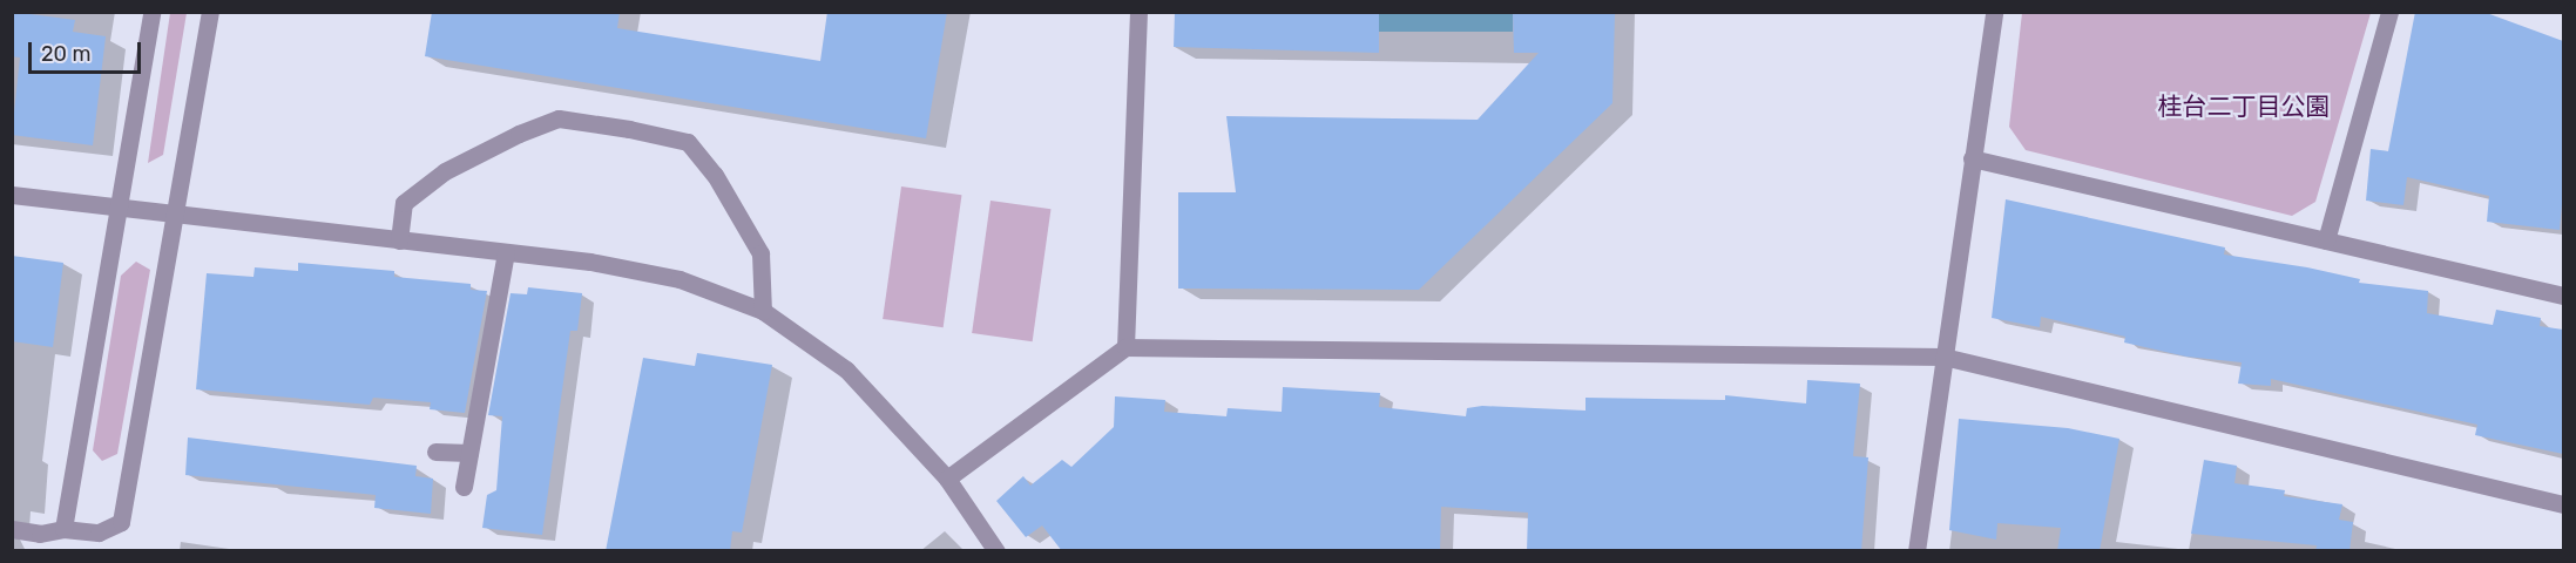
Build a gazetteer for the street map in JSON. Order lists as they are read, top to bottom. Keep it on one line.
{"parks":["桂台二丁目公園"],"scale_bar":"20 m"}
